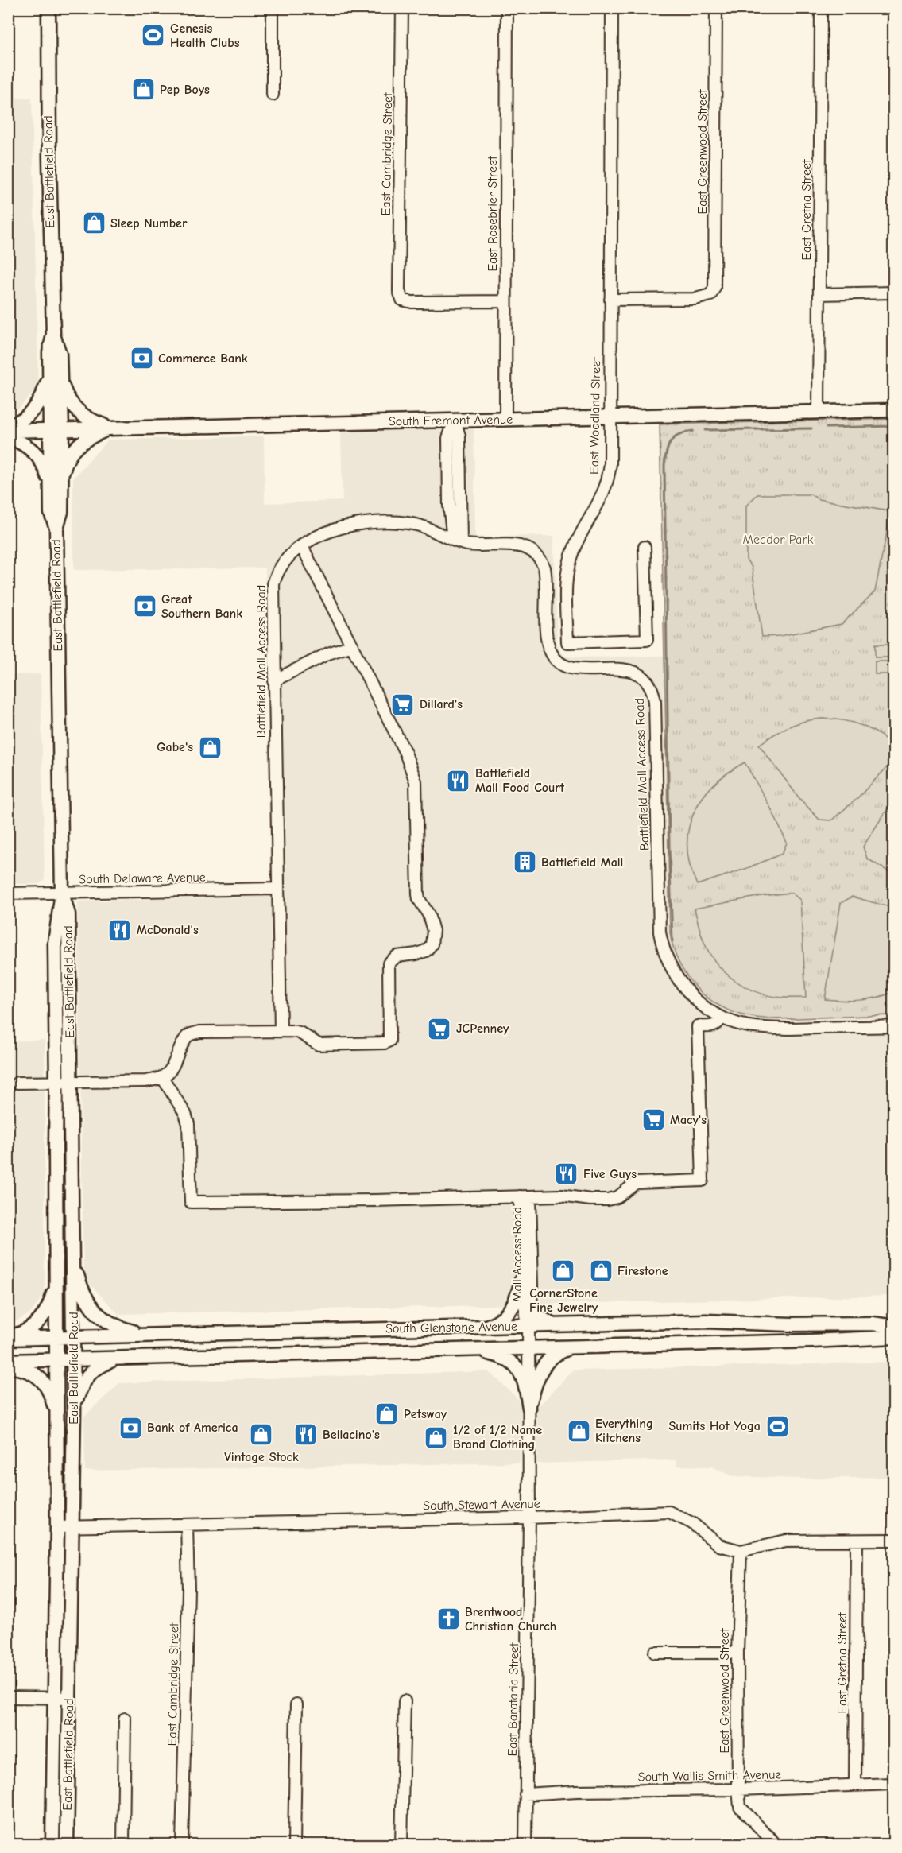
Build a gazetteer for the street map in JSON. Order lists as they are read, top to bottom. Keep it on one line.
{"streets":{"main road":["East Battlefield Road","South Fremont Avenue","South Glenstone Avenue"],"street":["East Greenwood Street","East Cambridge Street","East Gretna Street","East Rosebrier Street","East Woodland Street","Battlefield Mall Access Road","South Delaware Avenue","Mall Access Road","South Stewart Avenue","East Barataria Street","South Wallis Smith Avenue"]},"crossings":[["East Greenwood Street","East Woodland Street"],["East Greenwood Street","South Stewart Avenue"],["East Greenwood Street","South Wallis Smith Avenue"],["East Cambridge Street","East Rosebrier Street"],["East Cambridge Street","South Stewart Avenue"],["East Battlefield Road","South Fremont Avenue"],["East Battlefield Road","South Delaware Avenue"],["East Battlefield Road","South Glenstone Avenue"],["East Battlefield Road","South Stewart Avenue"],["East Gretna Street","South Fremont Avenue"],["East Gretna Street","South Stewart Avenue"],["East Gretna Street","South Wallis Smith Avenue"],["East Rosebrier Street","South Fremont Avenue"],["East Woodland Street","South Fremont Avenue"],["Battlefield Mall Access Road","South Delaware Avenue"],["Mall Access Road","South Glenstone Avenue"],["Mall Access Road","East Barataria Street"],["South Glenstone Avenue","East Barataria Street"],["South Stewart Avenue","East Barataria Street"],["East Barataria Street","South Wallis Smith Avenue"]],"parks":["Meador Park"],"places":{"sports":["Genesis Health Clubs","Sumits Hot Yoga"],"shop":["Pep Boys","Sleep Number","Gabe's","CornerStone Fine Jewelry","Firestone","Petsway","Everything Kitchens","Vintage Stock","1/2 of 1/2 Name Brand Clothing"],"bank":["Commerce Bank","Great Southern Bank","Bank of America"],"supermarket":["Dillard's","JCPenney","Macy's"],"restaurant":["Battlefield Mall Food Court","McDonald's","Five Guys","Bellacino's"],"building":["Battlefield Mall"],"church":["Brentwood Christian Church"]}}
